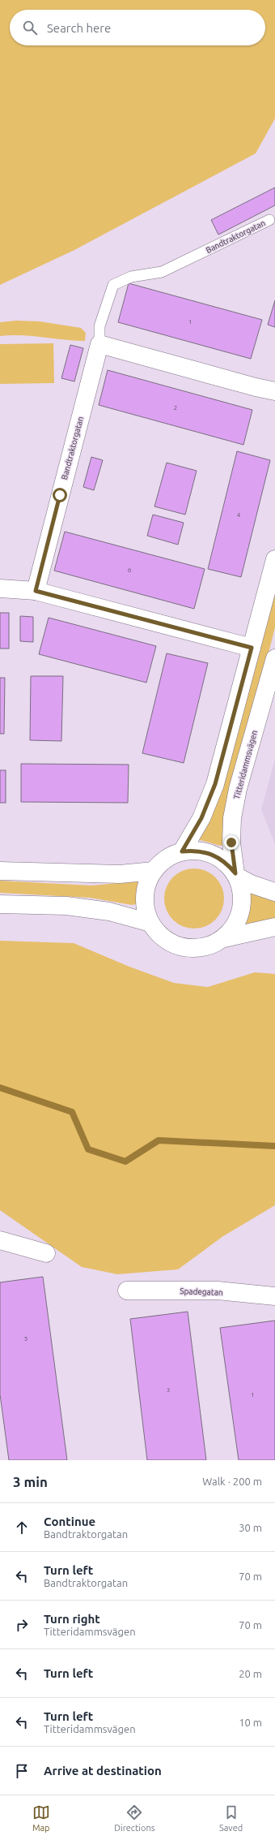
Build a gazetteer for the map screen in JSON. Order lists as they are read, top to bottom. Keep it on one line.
{"streets":{"street":["Bandtraktorgatan","Titteridammsvägen","Spadegatan"]},"house_numbers":["1","2","4","6","5","3","1"],"page":{"search":"Search here","heading":["3 min","Walk · 200 m"],"list":[["Continue","Bandtraktorgatan","30 m"],["Turn left","Bandtraktorgatan","70 m"],["Turn right","Titteridammsvägen","70 m"],["Turn left","20 m"],["Turn left","Titteridammsvägen","10 m"],"Arrive at destination"],"nav":["Map","Directions","Saved"]}}
